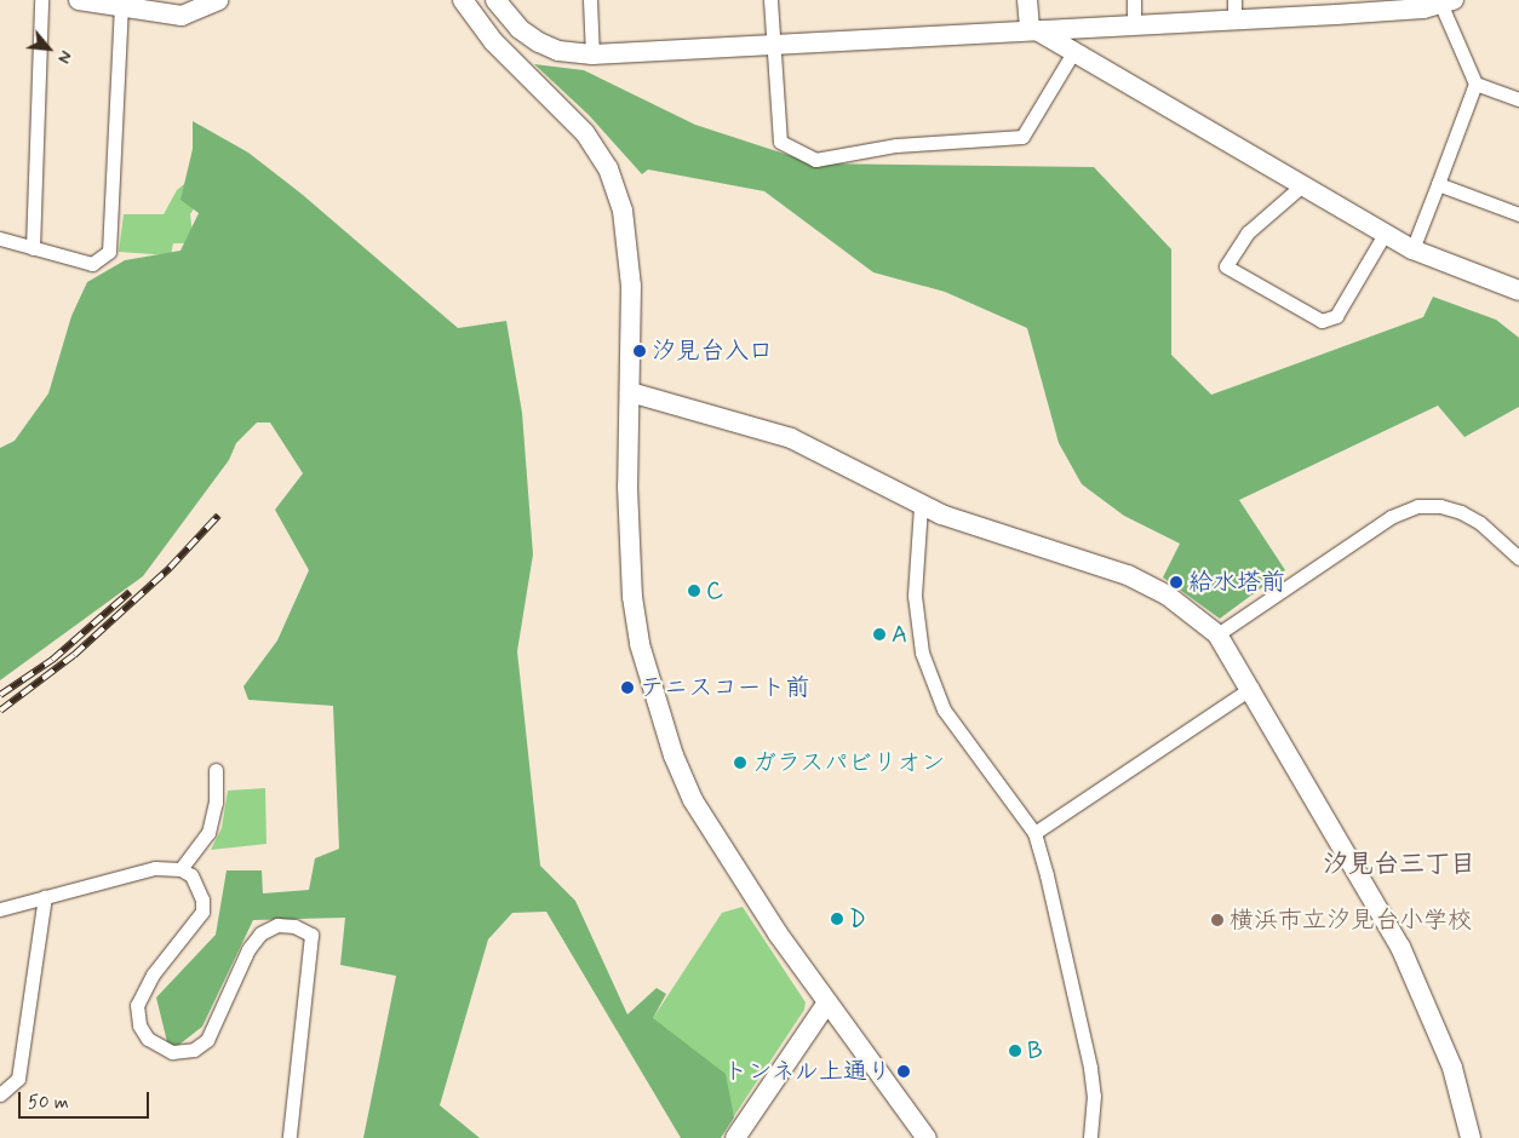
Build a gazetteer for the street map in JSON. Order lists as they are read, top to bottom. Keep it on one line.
{"districts":["汐見台三丁目"],"places":["汐見台入口","給水塔前","C","A","テニスコート前","ガラスパビリオン","D","横浜市立汐見台小学校","B","トンネル上通り"],"scale_bar":"50 m","north":"bottom right"}
